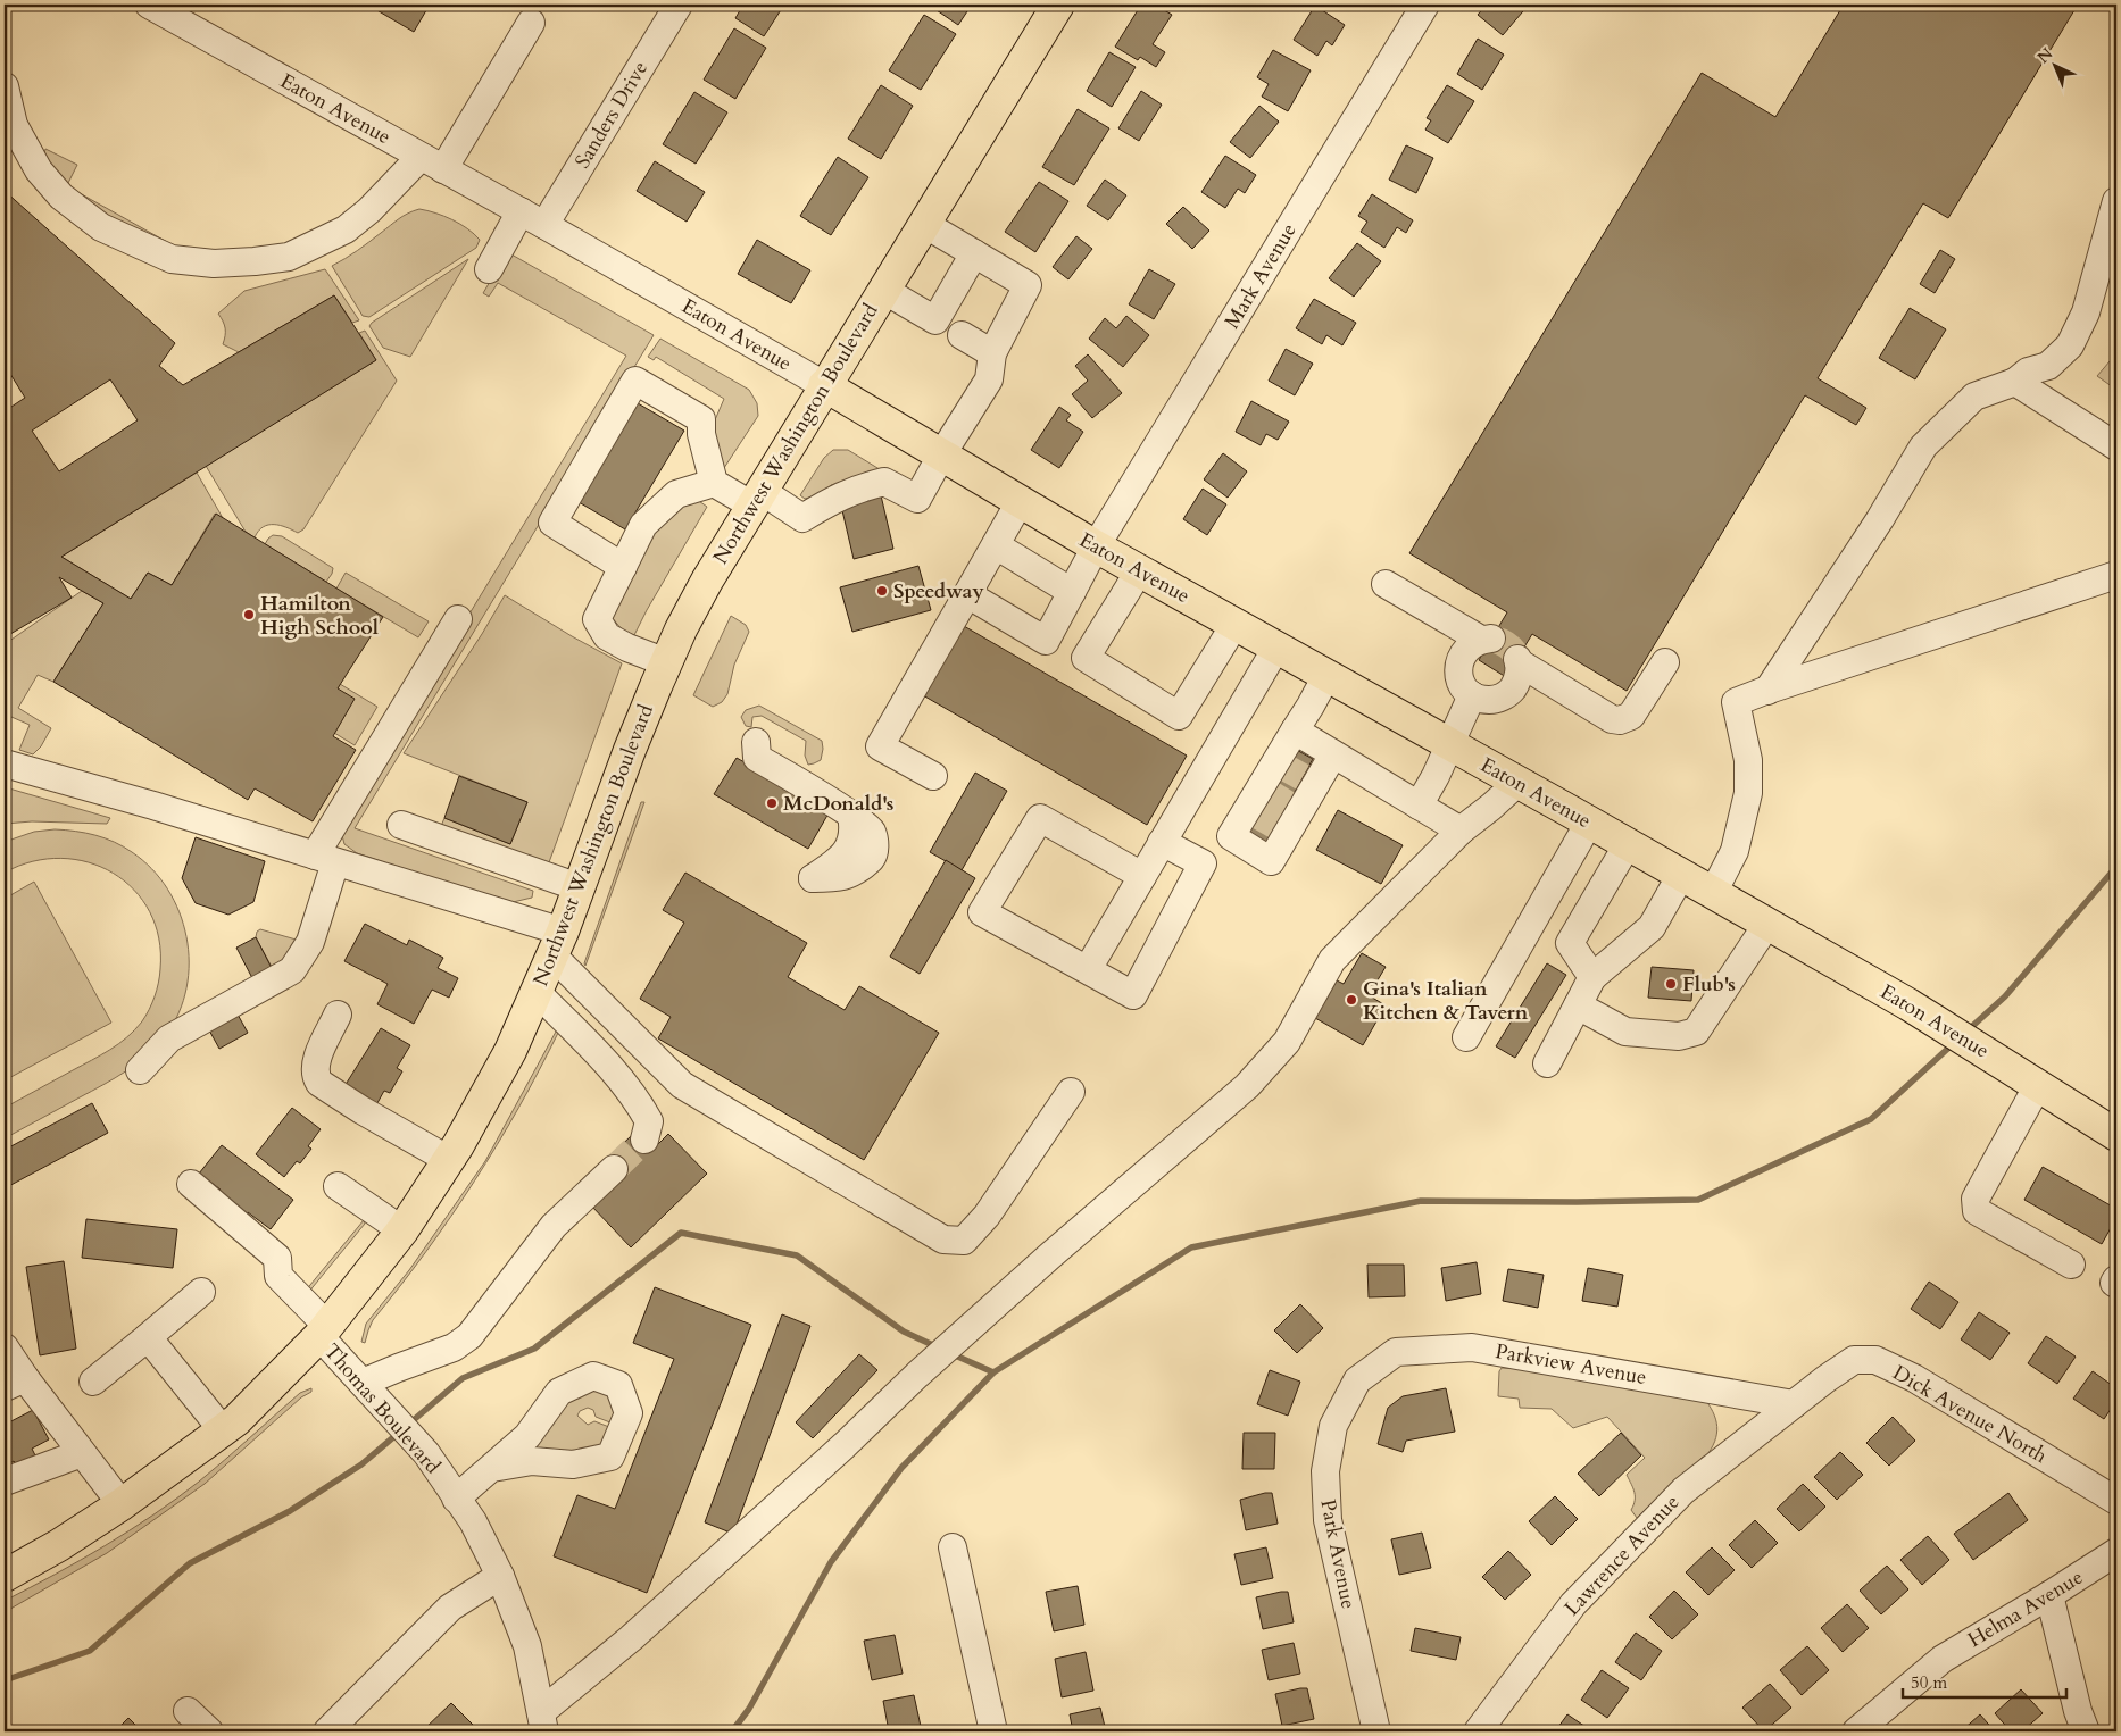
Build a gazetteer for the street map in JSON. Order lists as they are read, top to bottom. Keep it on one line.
{"streets":{"main road":["Eaton Avenue","Northwest Washington Boulevard"],"street":["Sanders Drive","Mark Avenue","Parkview Avenue","Thomas Boulevard","Dick Avenue North","Park Avenue","Lawrence Avenue","Helma Avenue"]},"crossings":[["Eaton Avenue","Sanders Drive"],["Eaton Avenue","Mark Avenue"],["Eaton Avenue","Northwest Washington Boulevard"],["Northwest Washington Boulevard","Thomas Boulevard"],["Parkview Avenue","Dick Avenue North"],["Parkview Avenue","Park Avenue"],["Parkview Avenue","Lawrence Avenue"],["Dick Avenue North","Lawrence Avenue"]],"places":["Speedway","Hamilton High School","McDonald's","Flub's","Gina's Italian Kitchen & Tavern"],"scale_bar":"50 m","north":"top left"}
